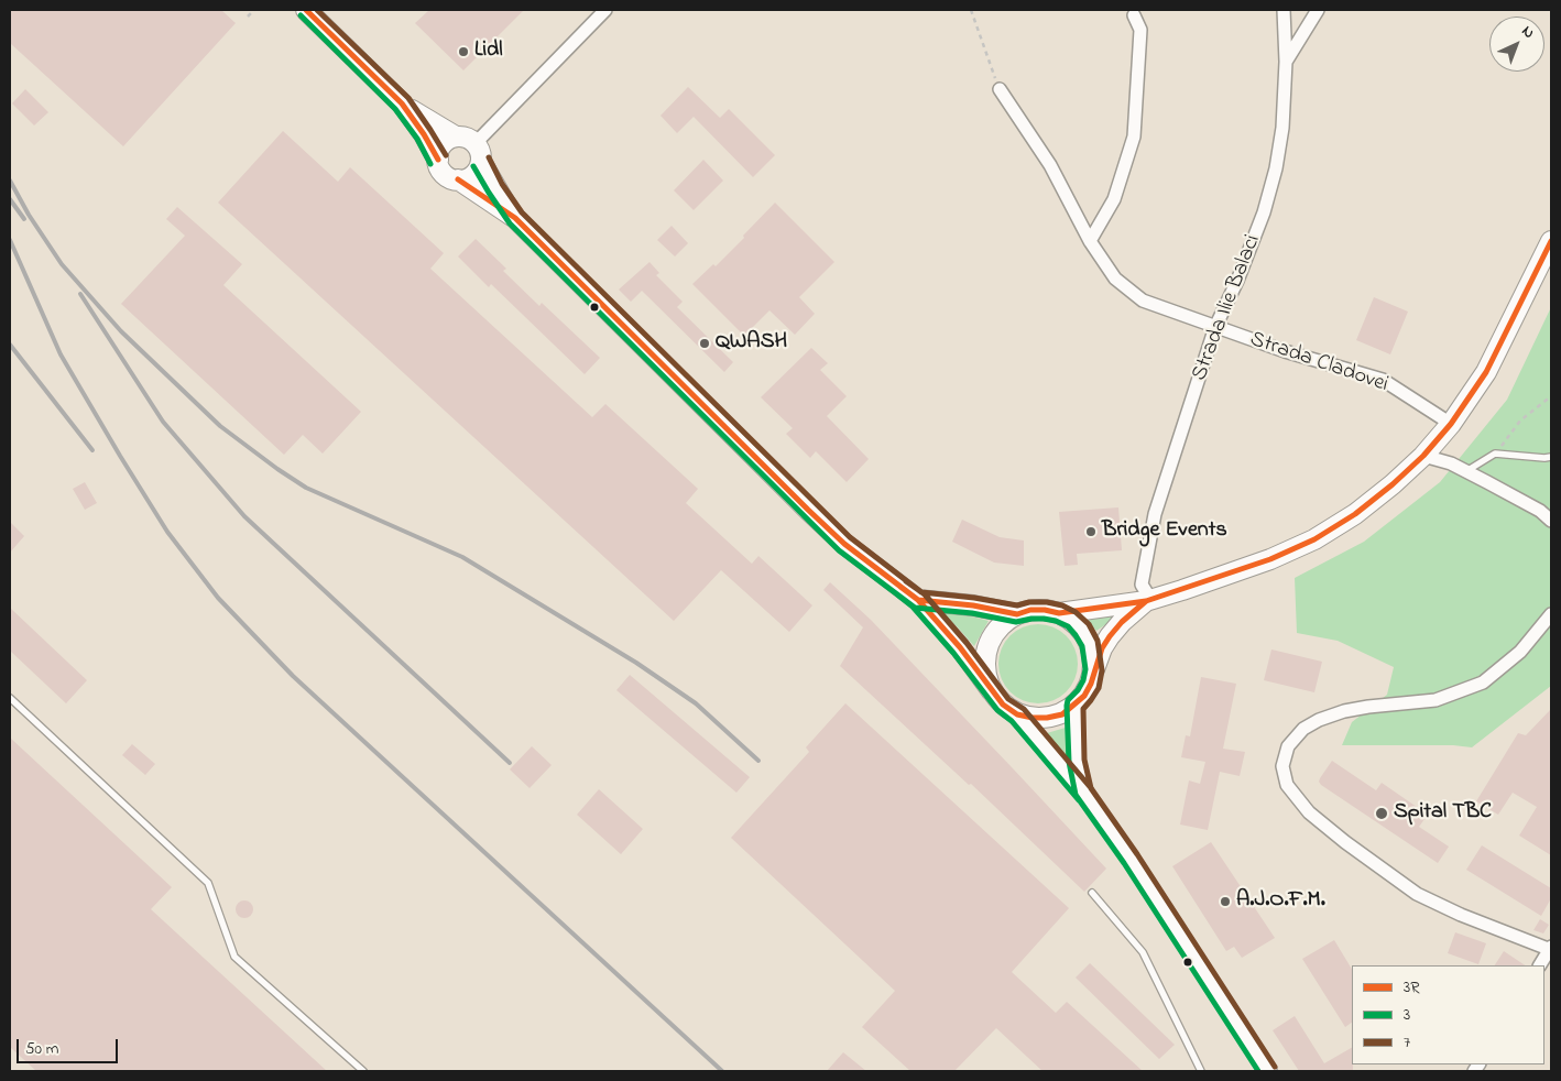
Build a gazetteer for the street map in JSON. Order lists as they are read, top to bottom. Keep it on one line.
{"streets":{"street":["Strada Ilie Balaci","Strada Cladovei"]},"crossings":[["Strada Ilie Balaci","Strada Cladovei"]],"places":["Lidl","QWASH","Bridge Events","Spital TBC","A.J.O.F.M."],"lines":["transit line 3R","transit line 7","transit line 3"],"legend":["3R","3","7"],"scale_bar":"50 m","north":"top right"}
